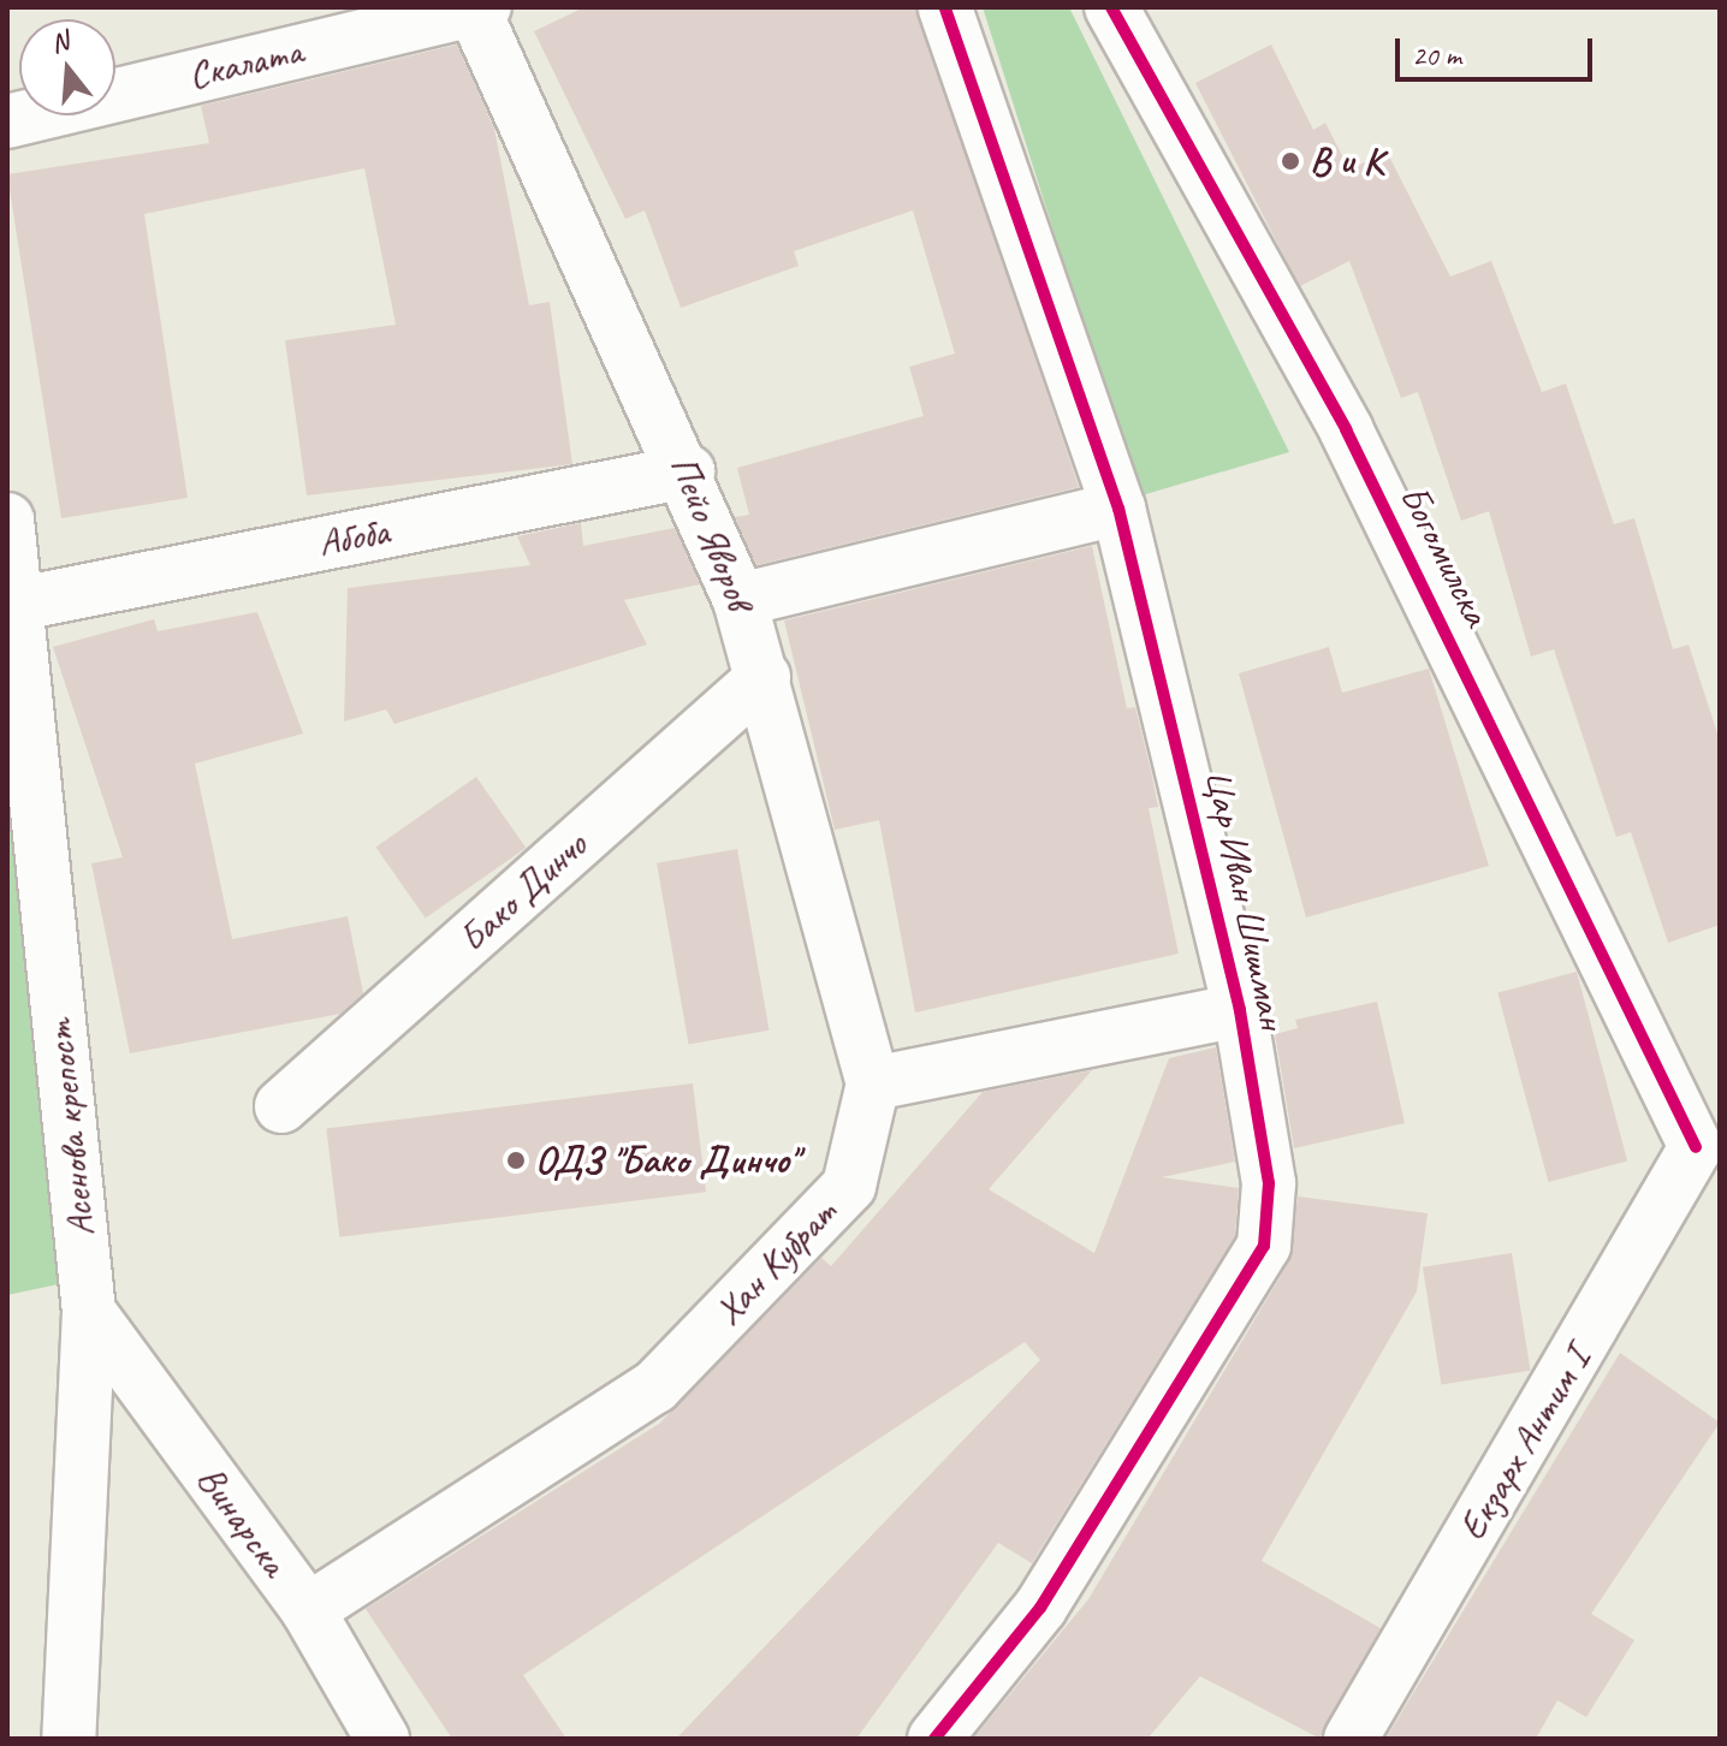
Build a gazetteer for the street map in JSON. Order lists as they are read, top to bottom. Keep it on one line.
{"streets":{"street":["Скалата","Пейо Яворов","Абоба","Богомилска","Бако Динчо","Цар Иван Шишман","Асенова крепост","Хан Кубрат","Екзарх Антим I","Винарска"]},"crossings":[["Скалата","Пейо Яворов"],["Пейо Яворов","Абоба"],["Пейо Яворов","Бако Динчо"],["Пейо Яворов","Хан Кубрат"],["Абоба","Асенова крепост"],["Богомилска","Екзарх Антим I"],["Асенова крепост","Винарска"],["Хан Кубрат","Винарска"]],"places":["В и К","ОДЗ \"Бако Динчо\""],"scale_bar":"20 m","north":"top"}
